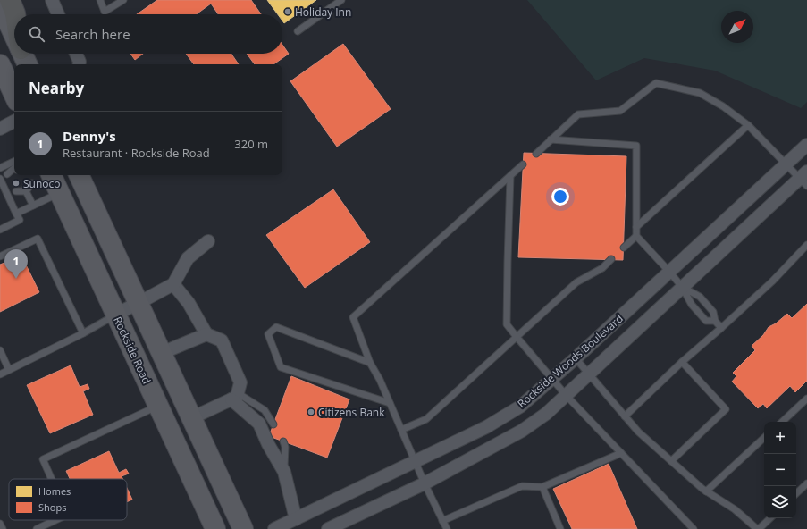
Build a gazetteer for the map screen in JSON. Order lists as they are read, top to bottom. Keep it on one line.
{"streets":{"main road":["Rockside Road"],"street":["Rockside Woods Boulevard"]},"places":["Holiday Inn","Sunoco","Citizens Bank"],"legend":["Homes","Shops"],"north":"top right","page":{"search":"Search here","heading":"Nearby","list":[{"mark":"1","name":"Denny's","note":"Restaurant · Rockside Road","value":"320 m"}],"pins":"1","map_buttons":["+","−"]}}
